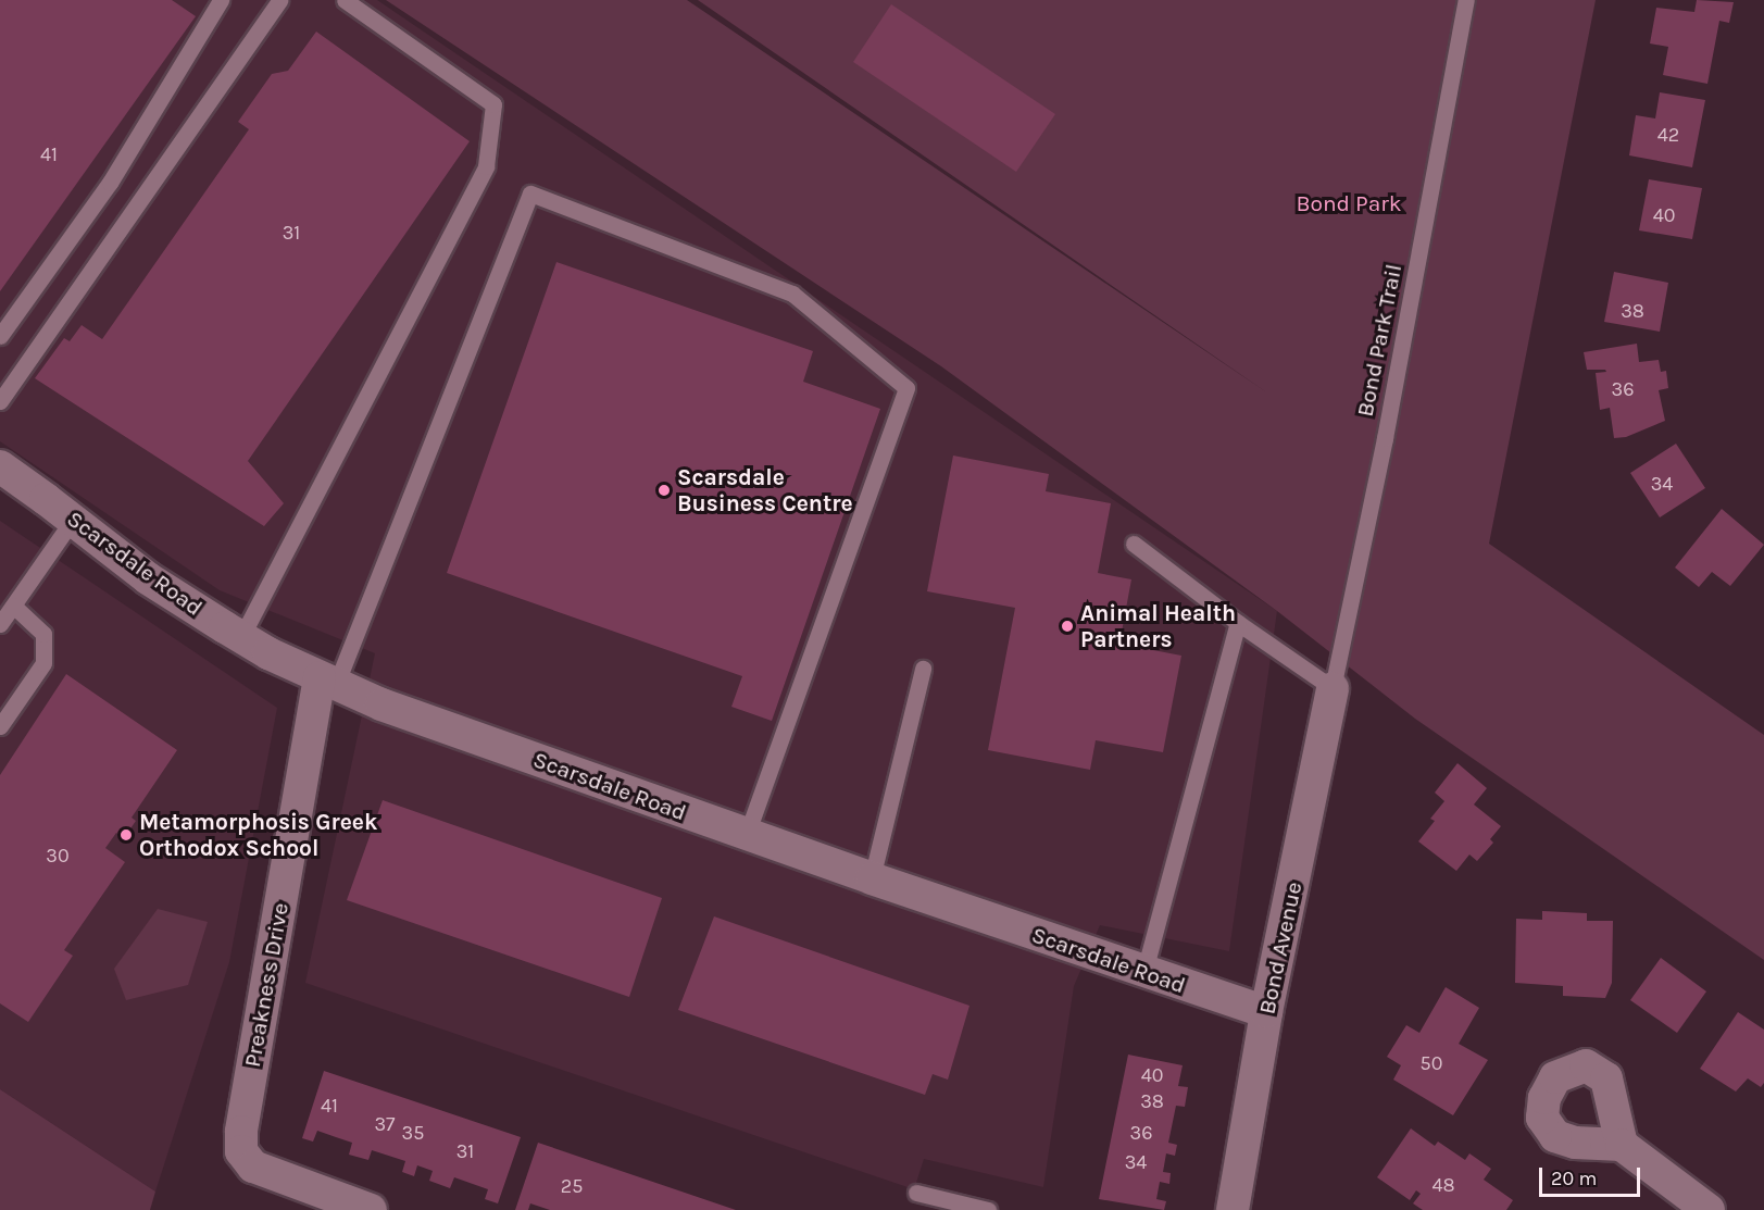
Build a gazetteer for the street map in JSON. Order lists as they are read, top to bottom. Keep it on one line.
{"streets":{"street":["Scarsdale Road","Bond Avenue","Preakness Drive"],"lane":["Bond Park Trail"]},"crossings":[["Bond Park Trail","Bond Avenue"],["Scarsdale Road","Bond Avenue"],["Scarsdale Road","Preakness Drive"]],"parks":["Bond Park"],"places":["Scarsdale Business Centre","Animal Health Partners","Metamorphosis Greek Orthodox School"],"house_numbers":["42","41","40","31","38","36","34","30","50","40","38","41","37","35","36","31","34","48","25"],"scale_bar":"20 m"}
